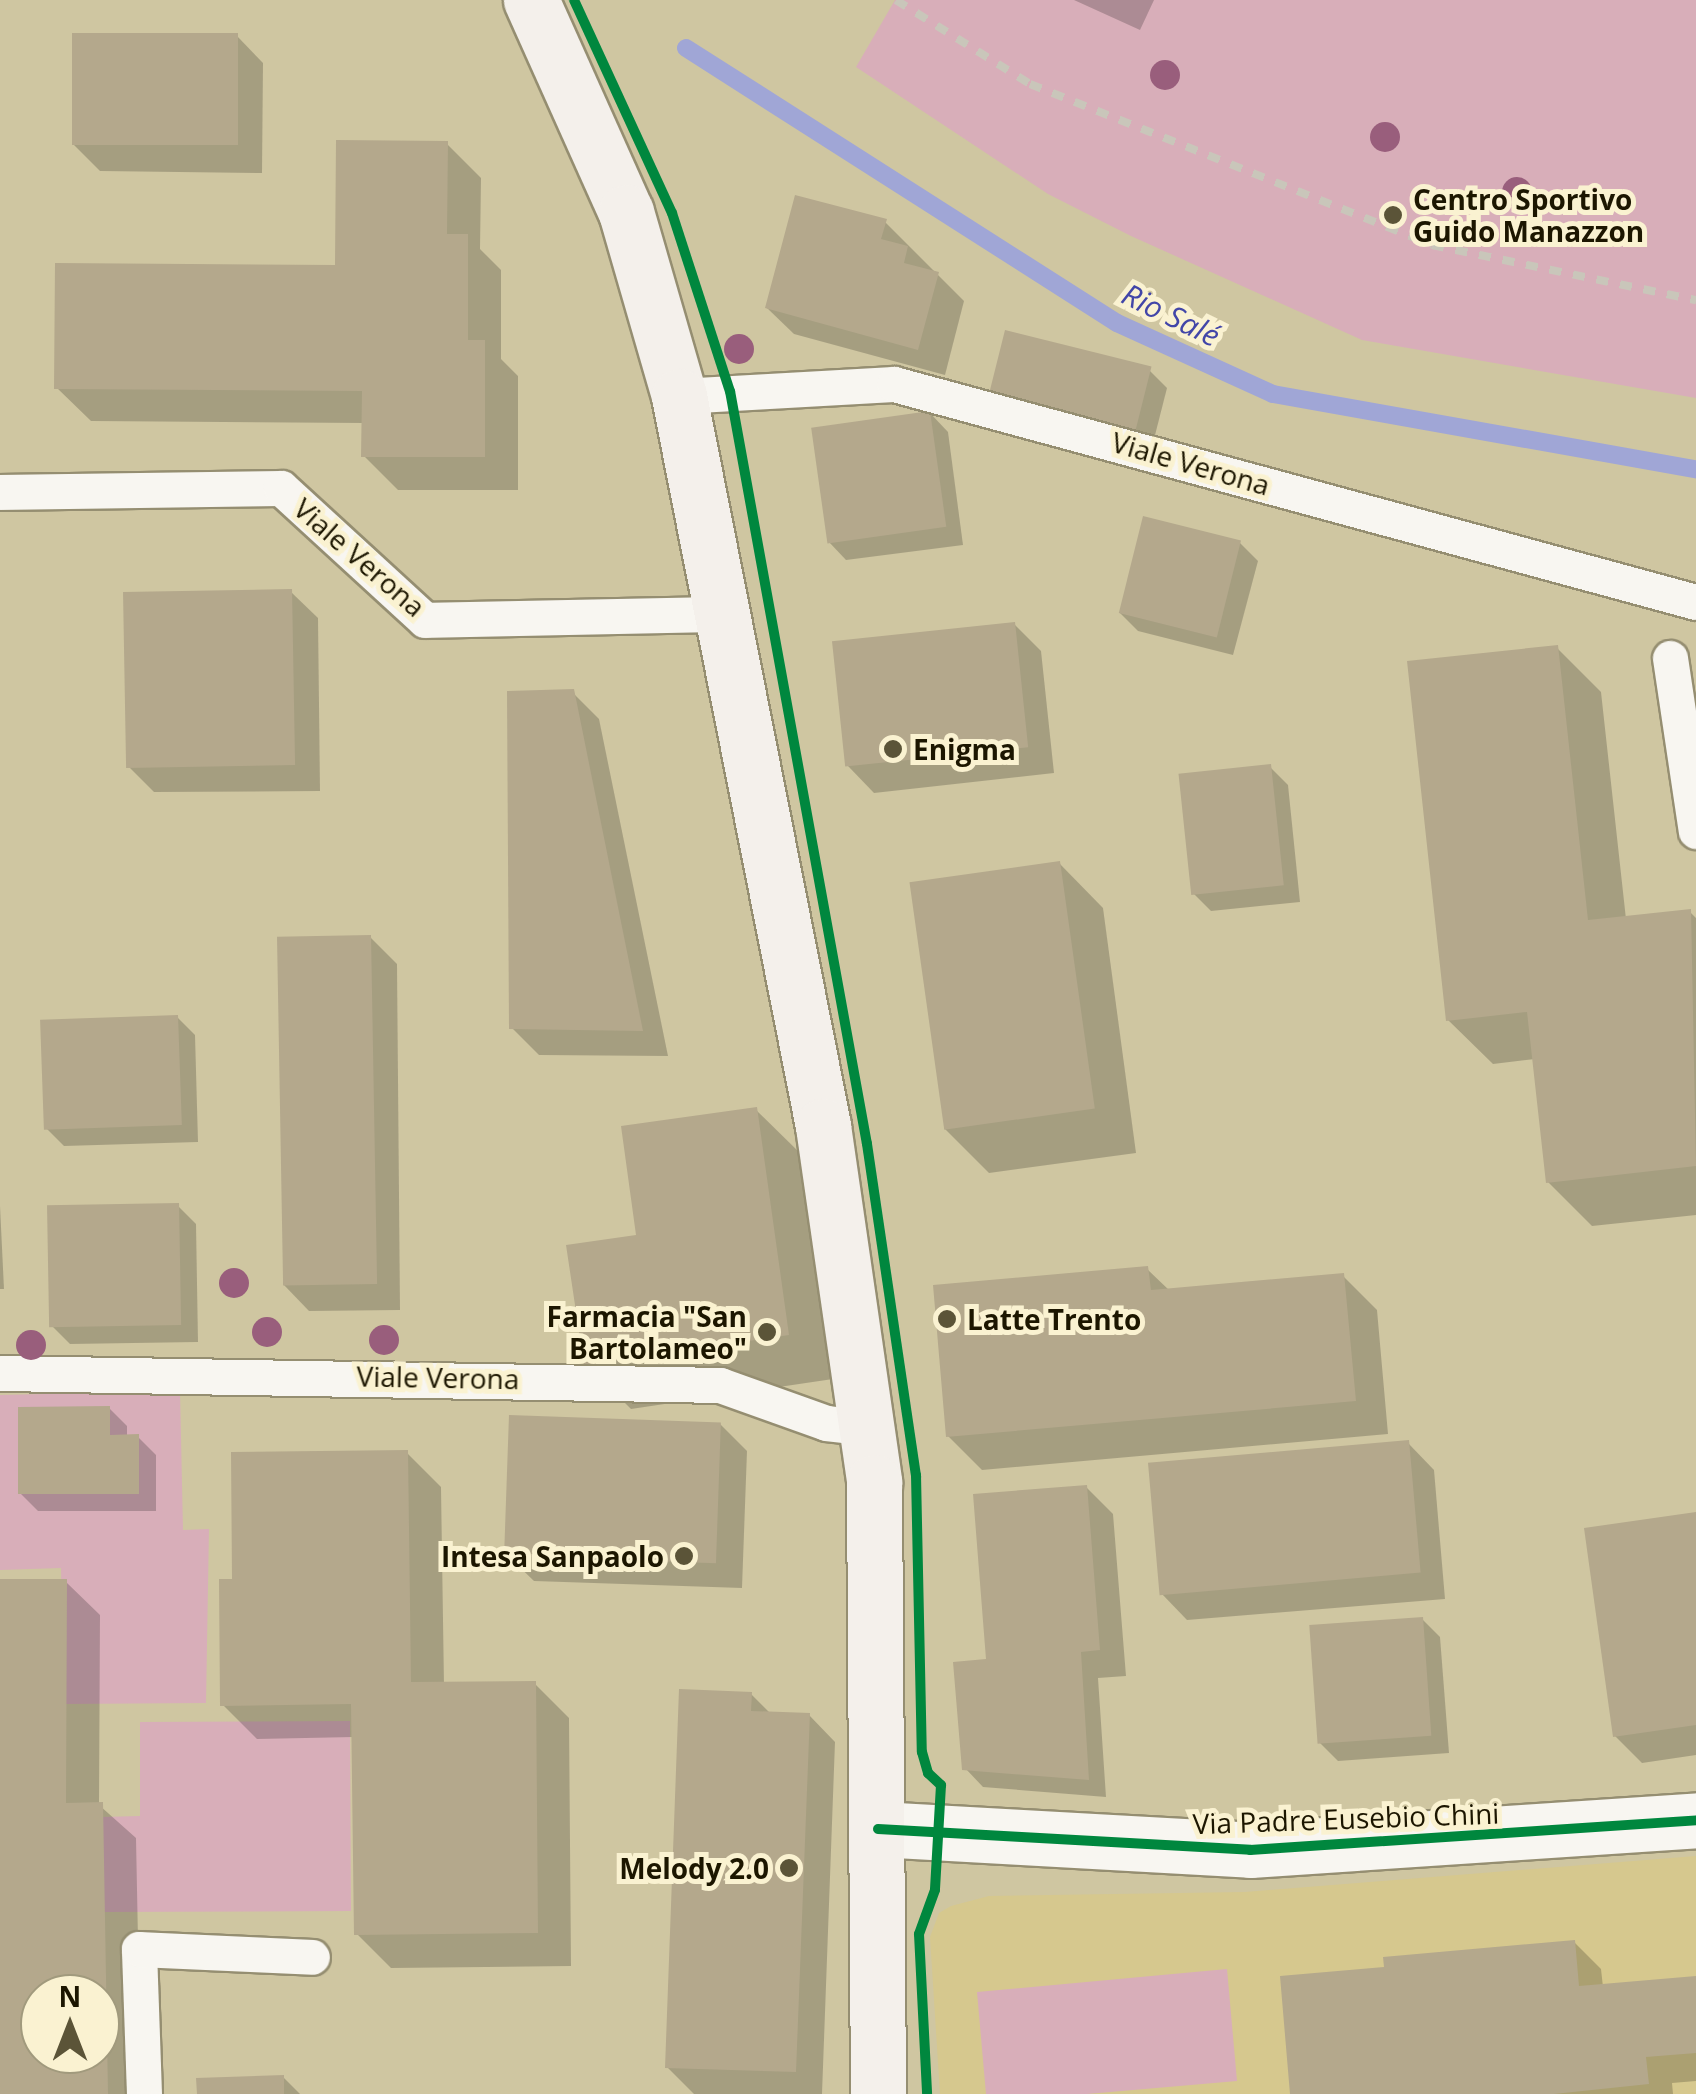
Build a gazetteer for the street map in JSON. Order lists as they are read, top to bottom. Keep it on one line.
{"streets":{"street":["Via Padre Eusebio Chini"],"lane":["Viale Verona"]},"water":["Rio Salé"],"places":["Centro Sportivo Guido Manazzon","Enigma","Latte Trento","Farmacia \"San Bartolameo\"","Intesa Sanpaolo","Melody 2.0"],"north":"top"}
